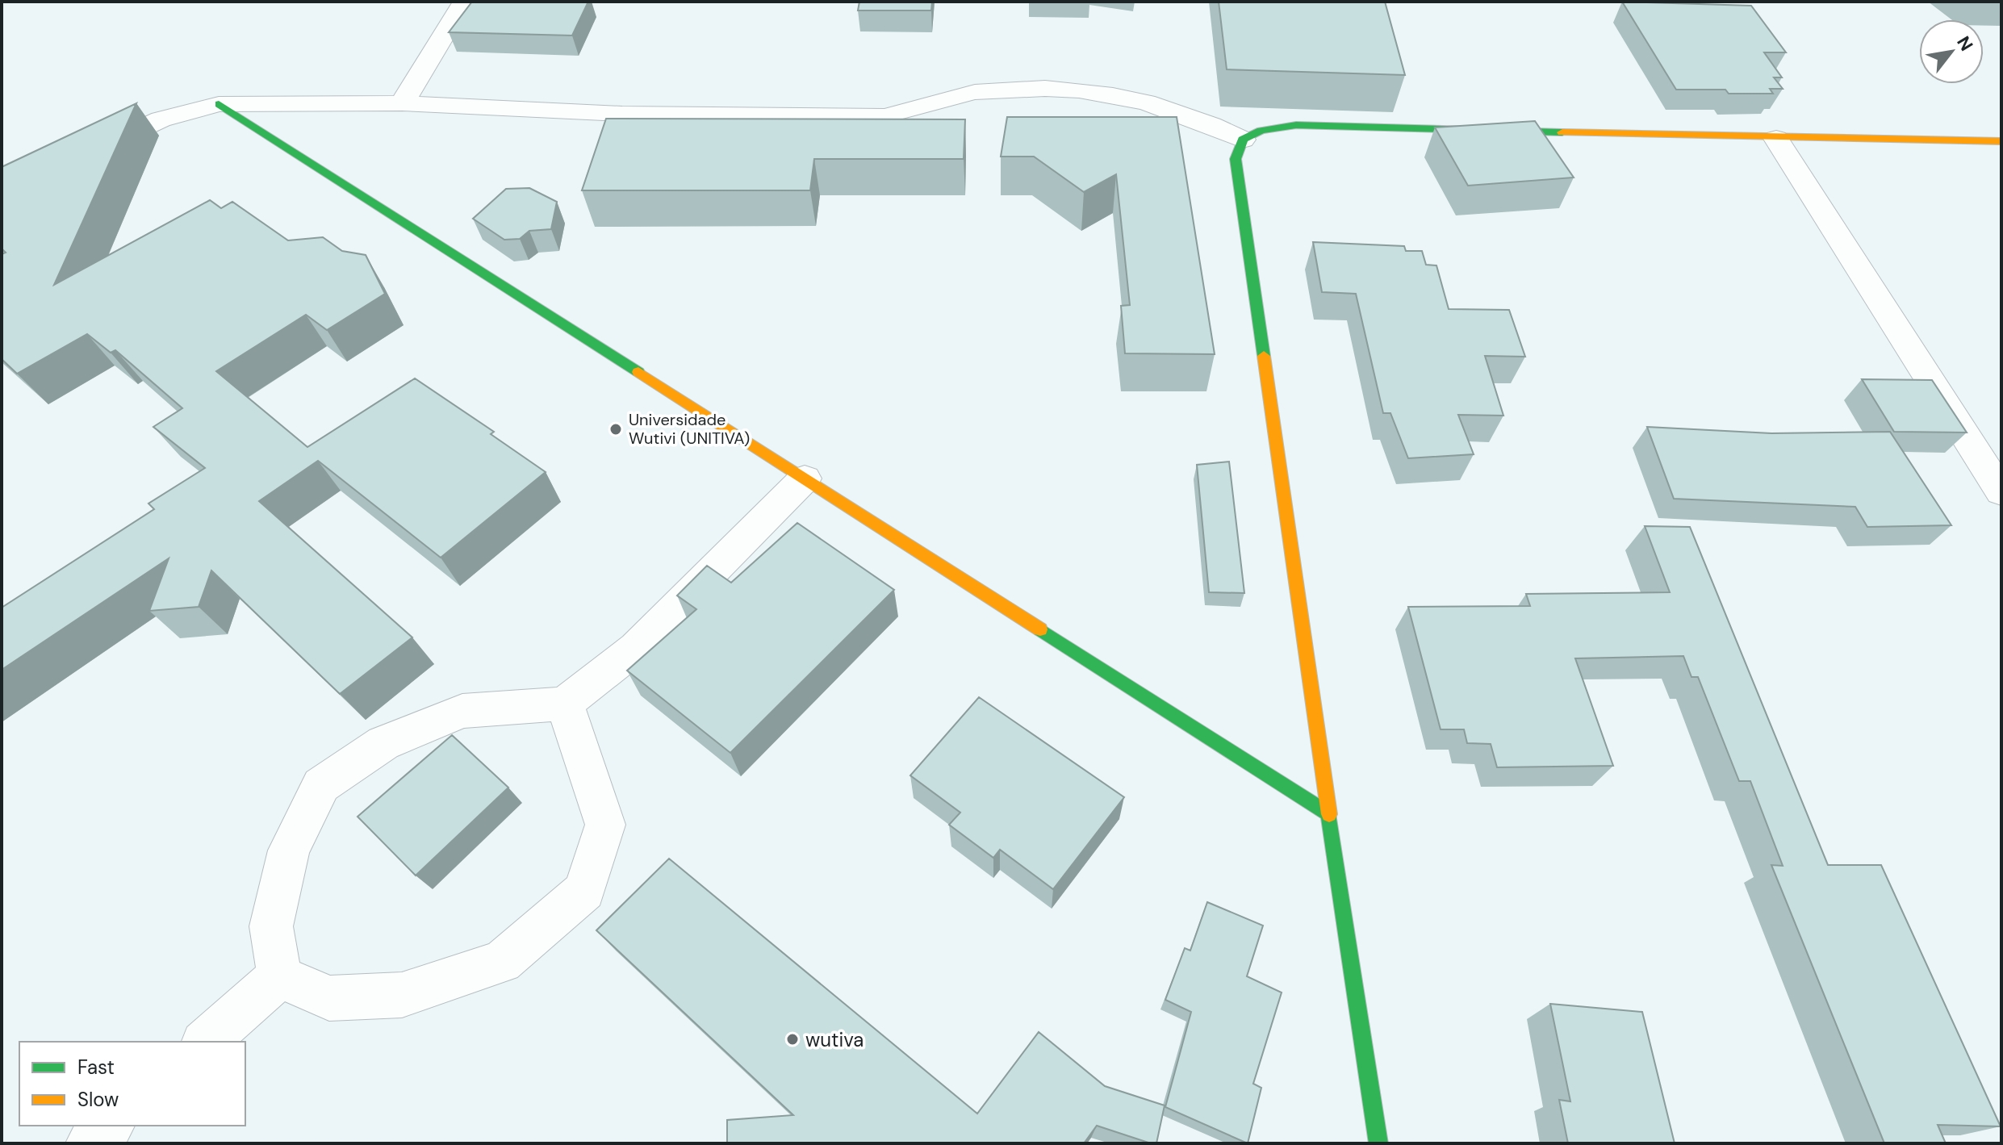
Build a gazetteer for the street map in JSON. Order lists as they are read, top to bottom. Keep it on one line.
{"places":["Universidade Wutivi (UNITIVA)","wutiva"],"legend":["Fast","Slow"],"north":"top right"}
